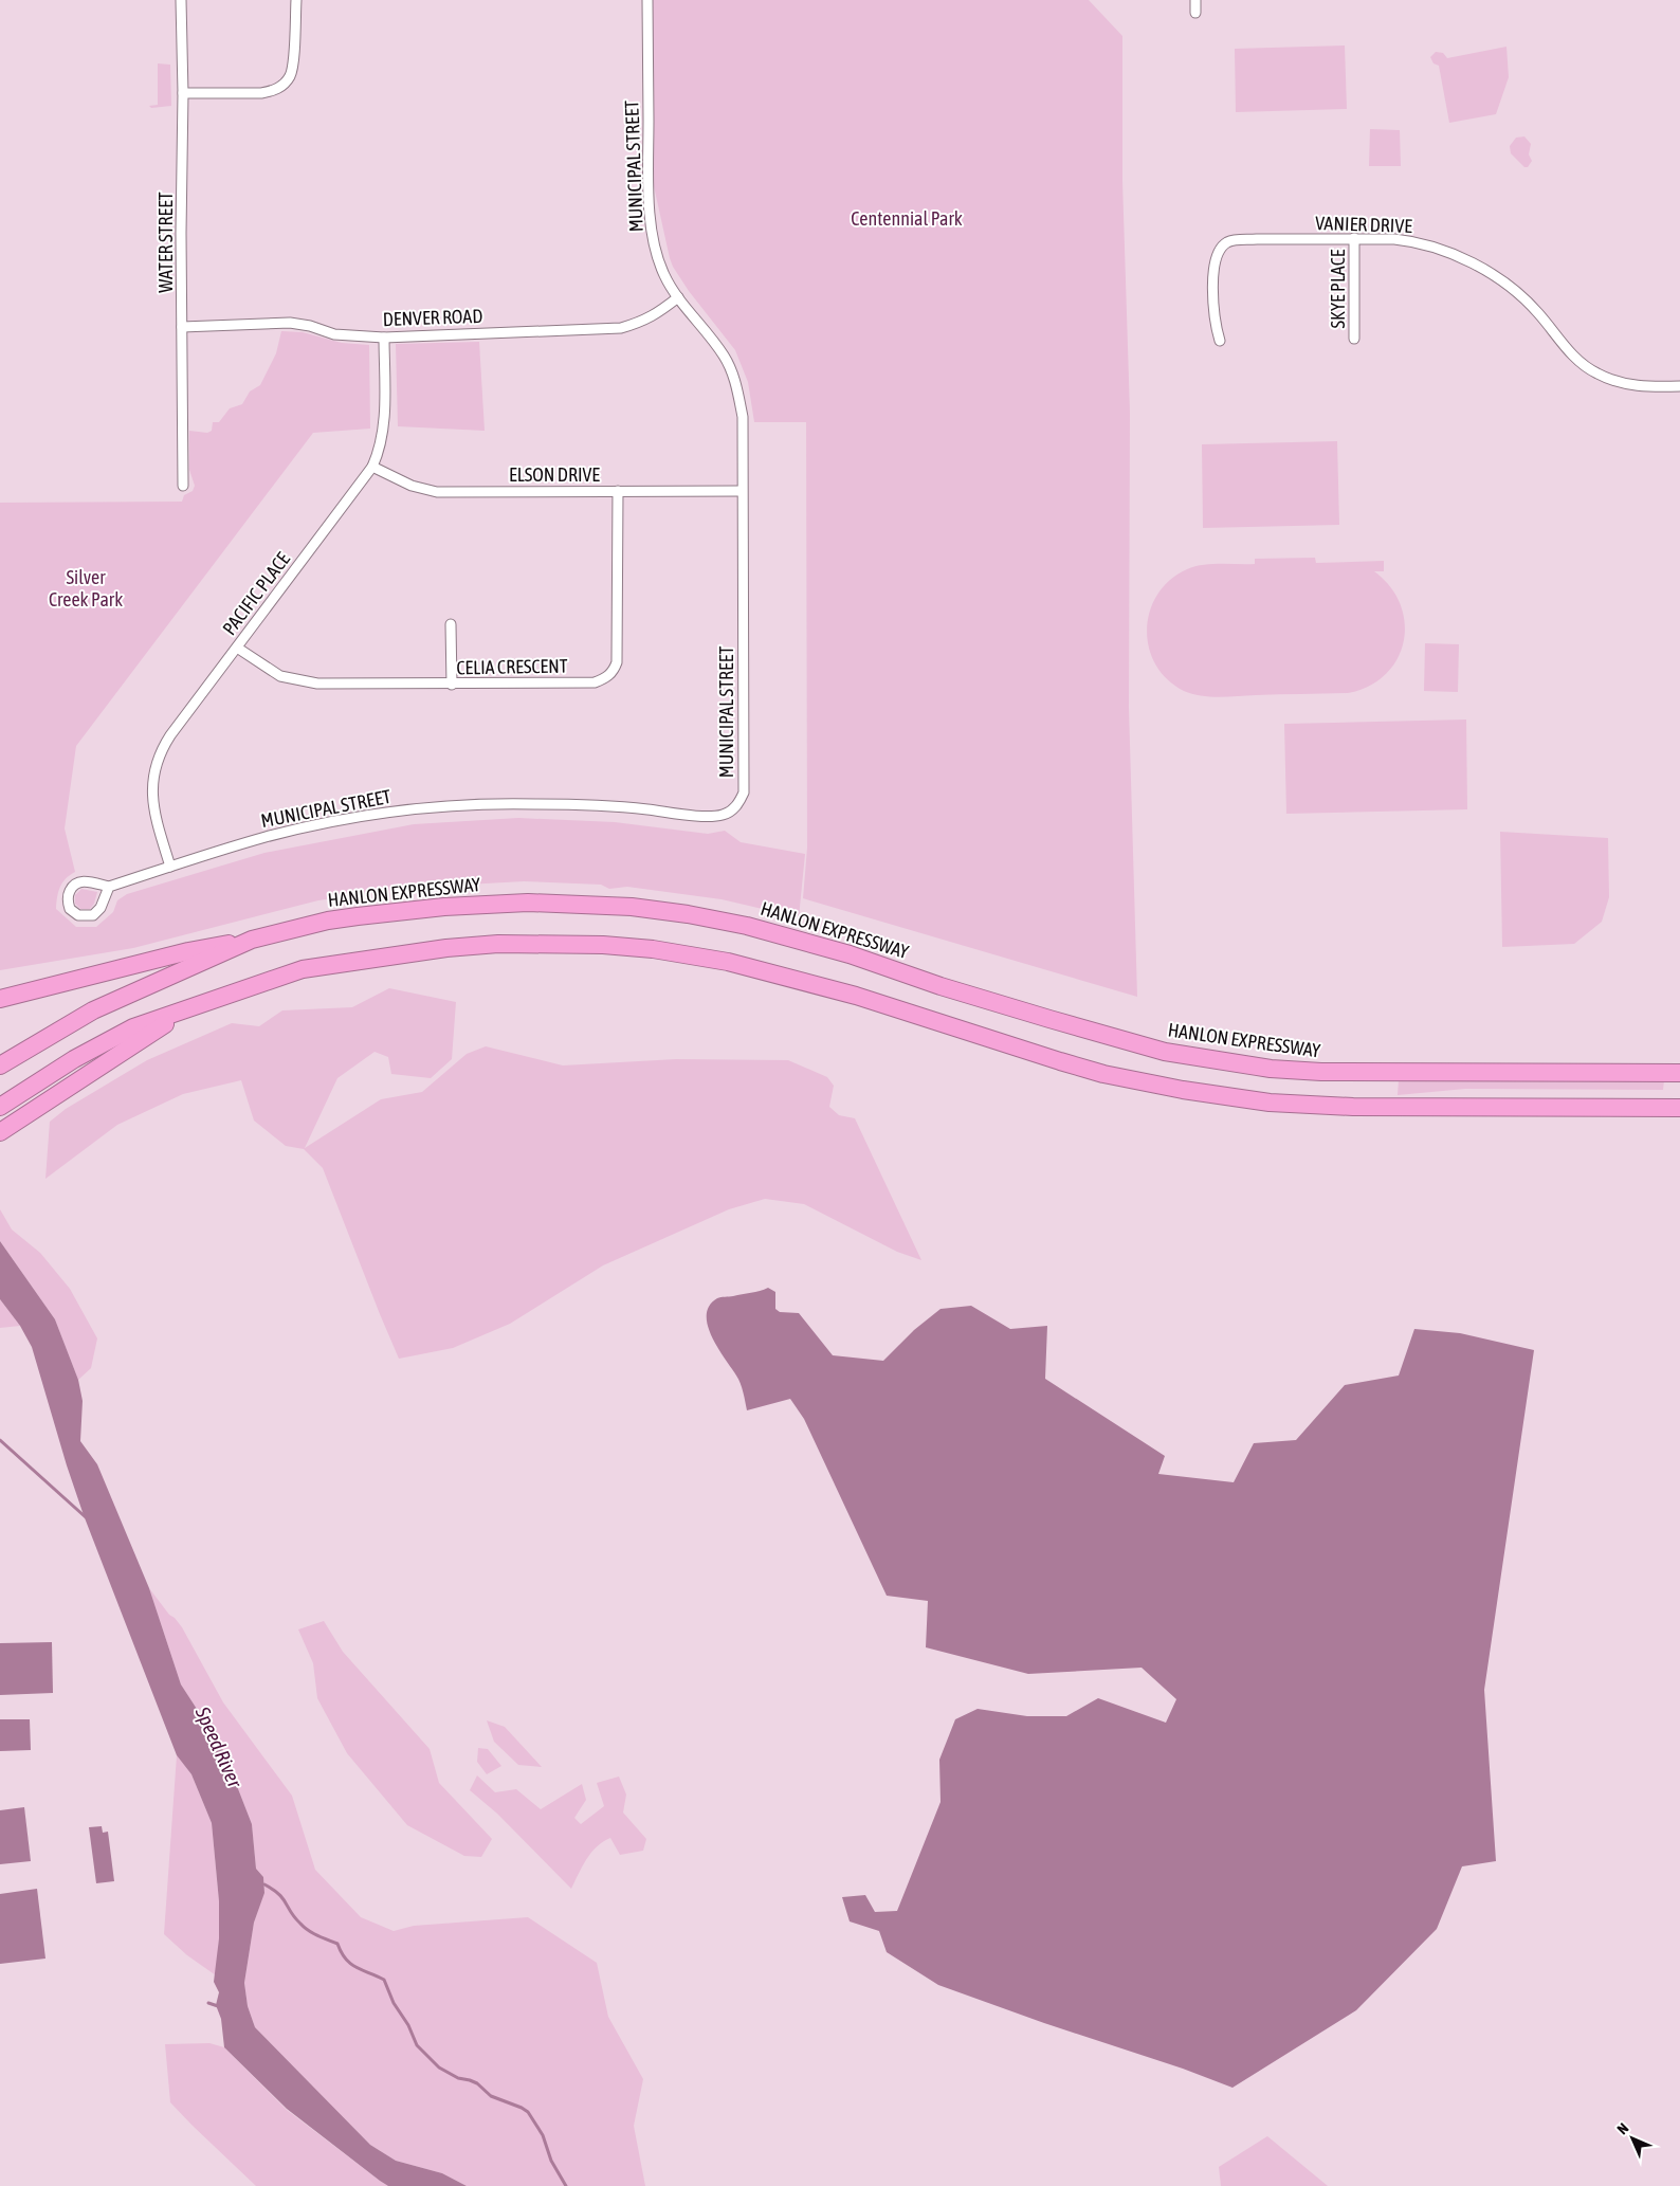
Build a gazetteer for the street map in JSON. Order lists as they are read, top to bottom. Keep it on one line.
{"streets":{"highway":["HANLON EXPRESSWAY"],"street":["MUNICIPAL STREET","VANIER DRIVE","WATER STREET","SKYE PLACE","DENVER ROAD","ELSON DRIVE","PACIFIC PLACE","CELIA CRESCENT"]},"crossings":[["MUNICIPAL STREET","DENVER ROAD"],["MUNICIPAL STREET","ELSON DRIVE"],["MUNICIPAL STREET","PACIFIC PLACE"],["VANIER DRIVE","SKYE PLACE"],["WATER STREET","DENVER ROAD"],["DENVER ROAD","PACIFIC PLACE"],["ELSON DRIVE","PACIFIC PLACE"],["ELSON DRIVE","CELIA CRESCENT"],["PACIFIC PLACE","CELIA CRESCENT"]],"water":["Speed River"],"parks":["Centennial Park","Silver Creek Park"],"north":"top left"}
